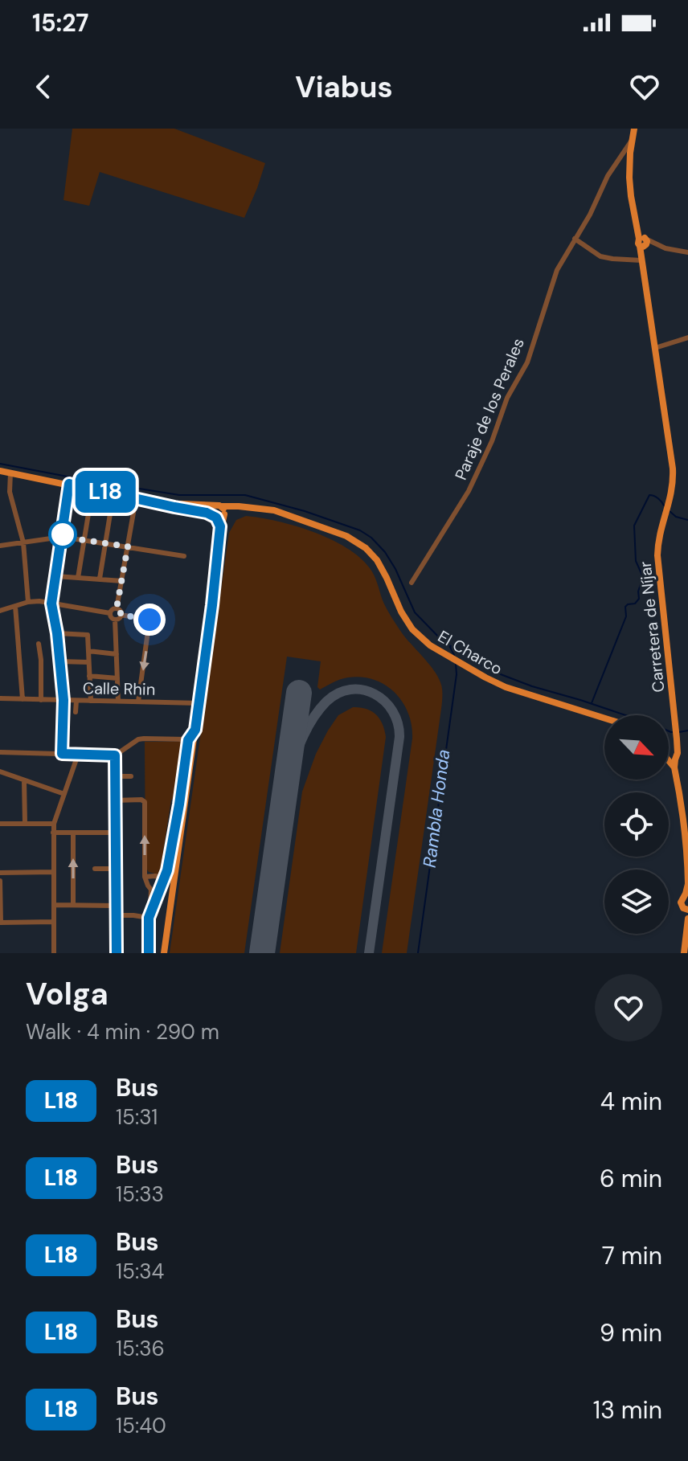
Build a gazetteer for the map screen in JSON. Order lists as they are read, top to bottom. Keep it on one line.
{"streets":{"main road":["Carretera de Níjar","El Charco"],"street":["Paraje de los Perales","Calle Rhin"]},"crossings":[["Paraje de los Perales","Carretera de Níjar"]],"water":["Rambla Honda"],"lines":["bus line L18"],"north":"bottom right","page":{"status":"15:27","header":"Viabus","on_map":"L18","heading":["Volga","Walk · 4 min · 290 m"],"list":[{"mark":"L18","name":"Bus","note":"15:31","value":"4 min"},{"mark":"L18","name":"Bus","note":"15:33","value":"6 min"},{"mark":"L18","name":"Bus","note":"15:34","value":"7 min"},{"mark":"L18","name":"Bus","note":"15:36","value":"9 min"},{"mark":"L18","name":"Bus","note":"15:40","value":"13 min"}]}}
